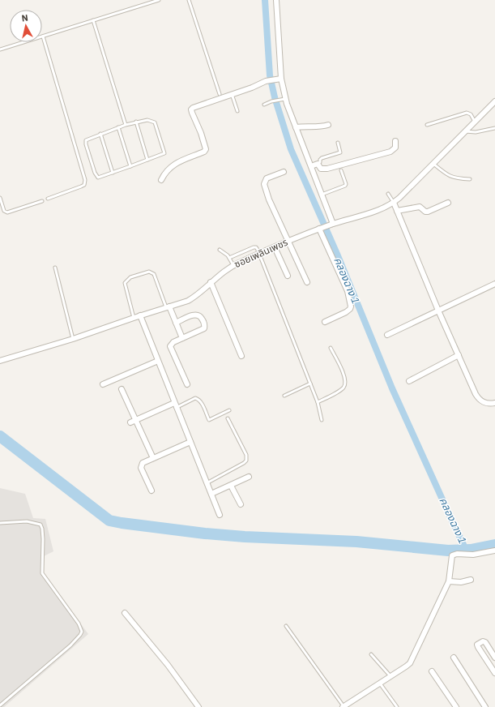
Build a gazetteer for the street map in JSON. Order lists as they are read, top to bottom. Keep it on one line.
{"streets":{"street":["ซอยเพลินเพชร"]},"water":["คลองฉาง 1"],"north":"top"}
